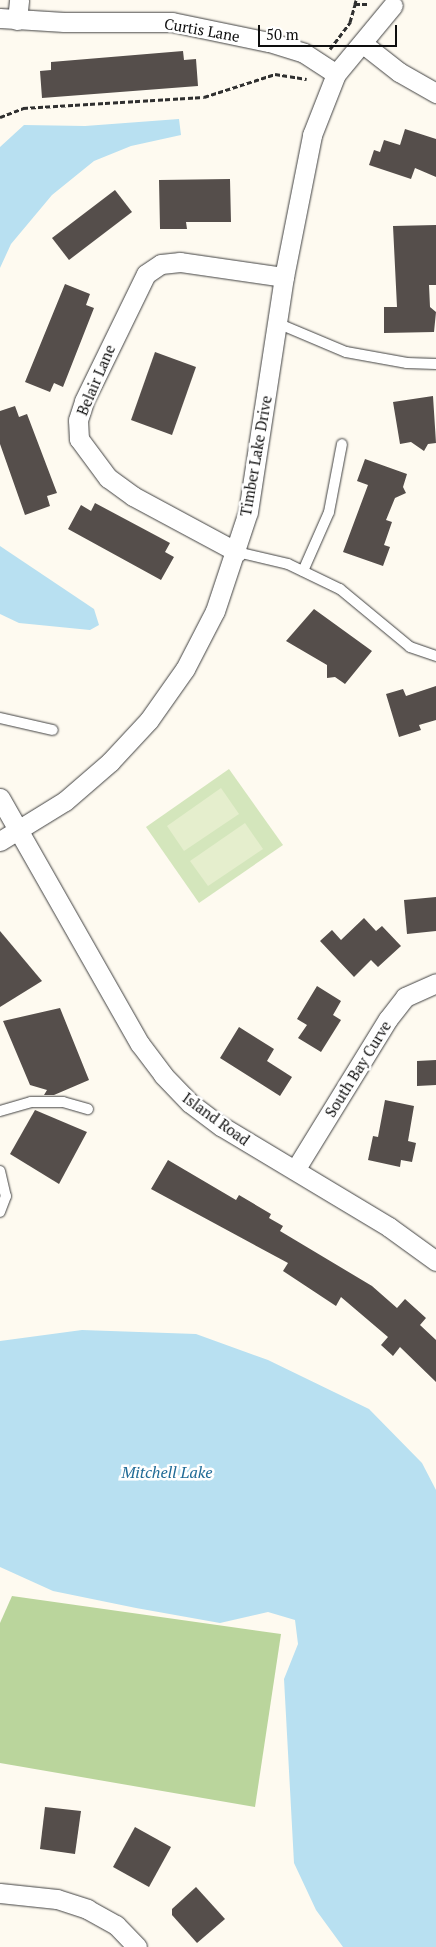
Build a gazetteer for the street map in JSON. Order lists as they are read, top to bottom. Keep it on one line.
{"streets":{"street":["Curtis Lane","Belair Lane","Timber Lake Drive","South Bay Curve","Island Road"]},"crossings":[["Curtis Lane","Timber Lake Drive"],["Belair Lane","Timber Lake Drive"],["Timber Lake Drive","Island Road"],["South Bay Curve","Island Road"]],"water":["Mitchell Lake"],"scale_bar":"50 m"}
